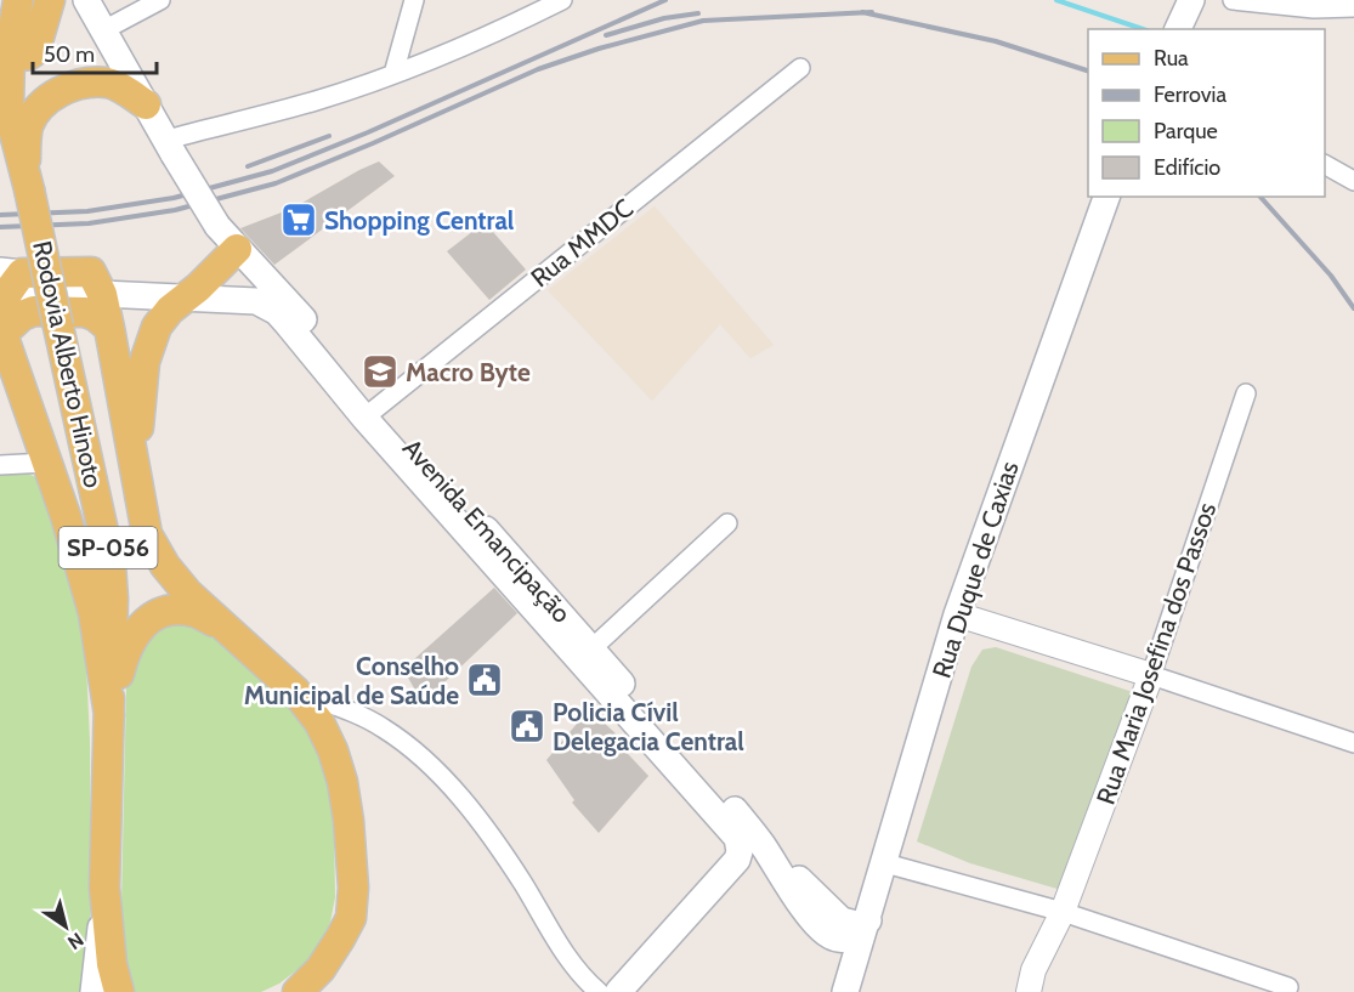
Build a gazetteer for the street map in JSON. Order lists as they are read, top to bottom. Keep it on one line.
{"streets":{"main road":["Rodovia Alberto Hinoto","Avenida Emancipação","SP-056","Rua Duque de Caxias"],"street":["Rua MMDC","Rua Maria Josefina dos Passos"]},"crossings":[["Rua MMDC","Avenida Emancipação"]],"places":{"supermarket":["Shopping Central"],"school or university":["Macro Byte"],"public building":["Conselho Municipal de Saúde","Policia Cívil Delegacia Central"]},"legend":["Rua","Ferrovia","Parque","Edifício"],"scale_bar":"50 m","north":"bottom right"}
